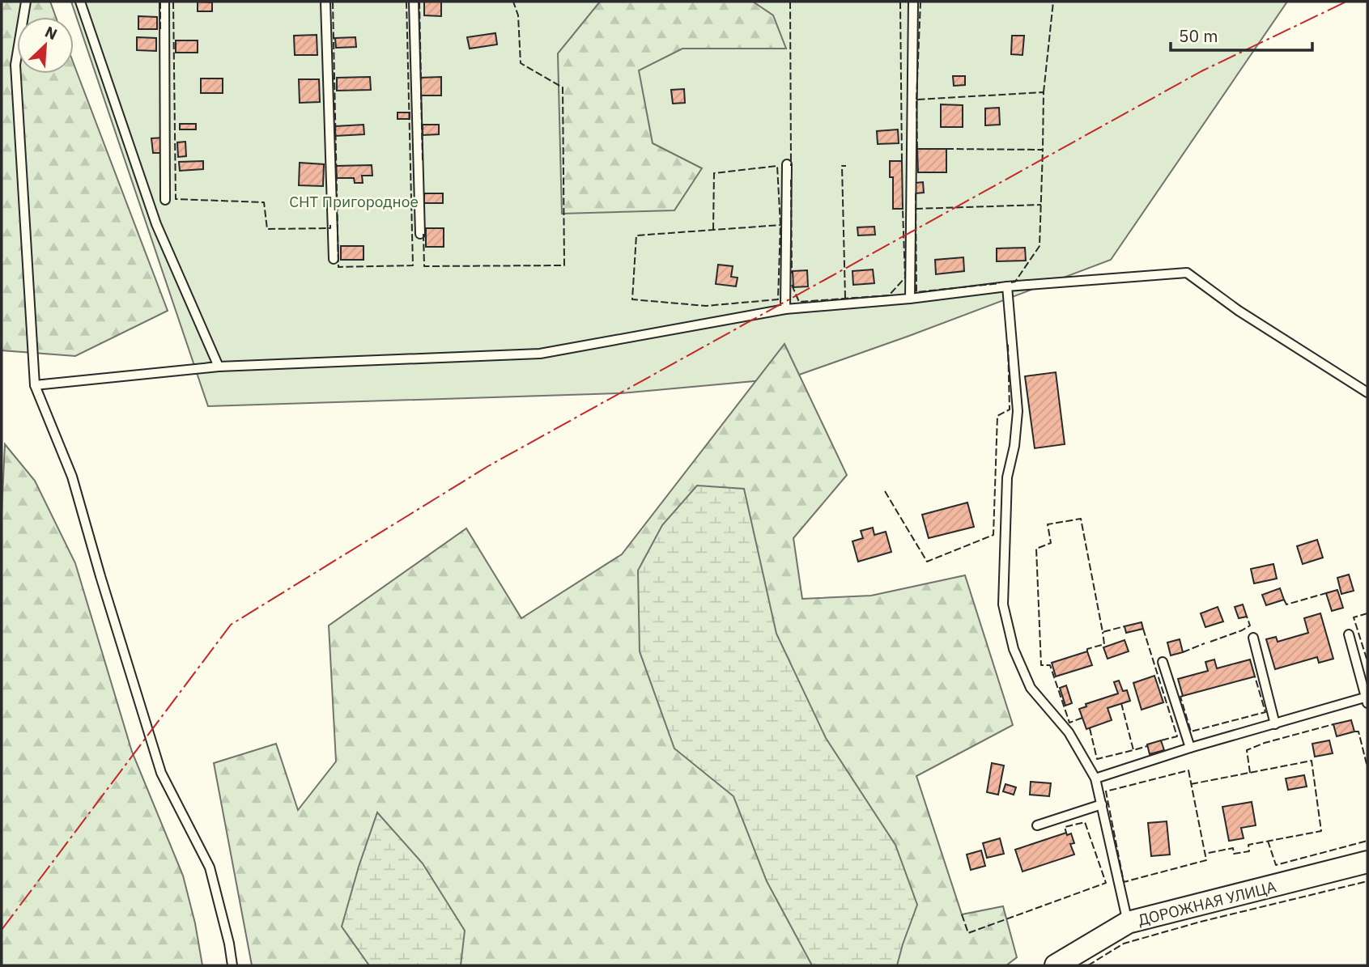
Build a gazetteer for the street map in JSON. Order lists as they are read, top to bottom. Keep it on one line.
{"streets":{"street":["ДОРОЖНАЯ УЛИЦА"]},"parks":["СНТ Пригородное"],"scale_bar":"50 m","north":"top right"}
